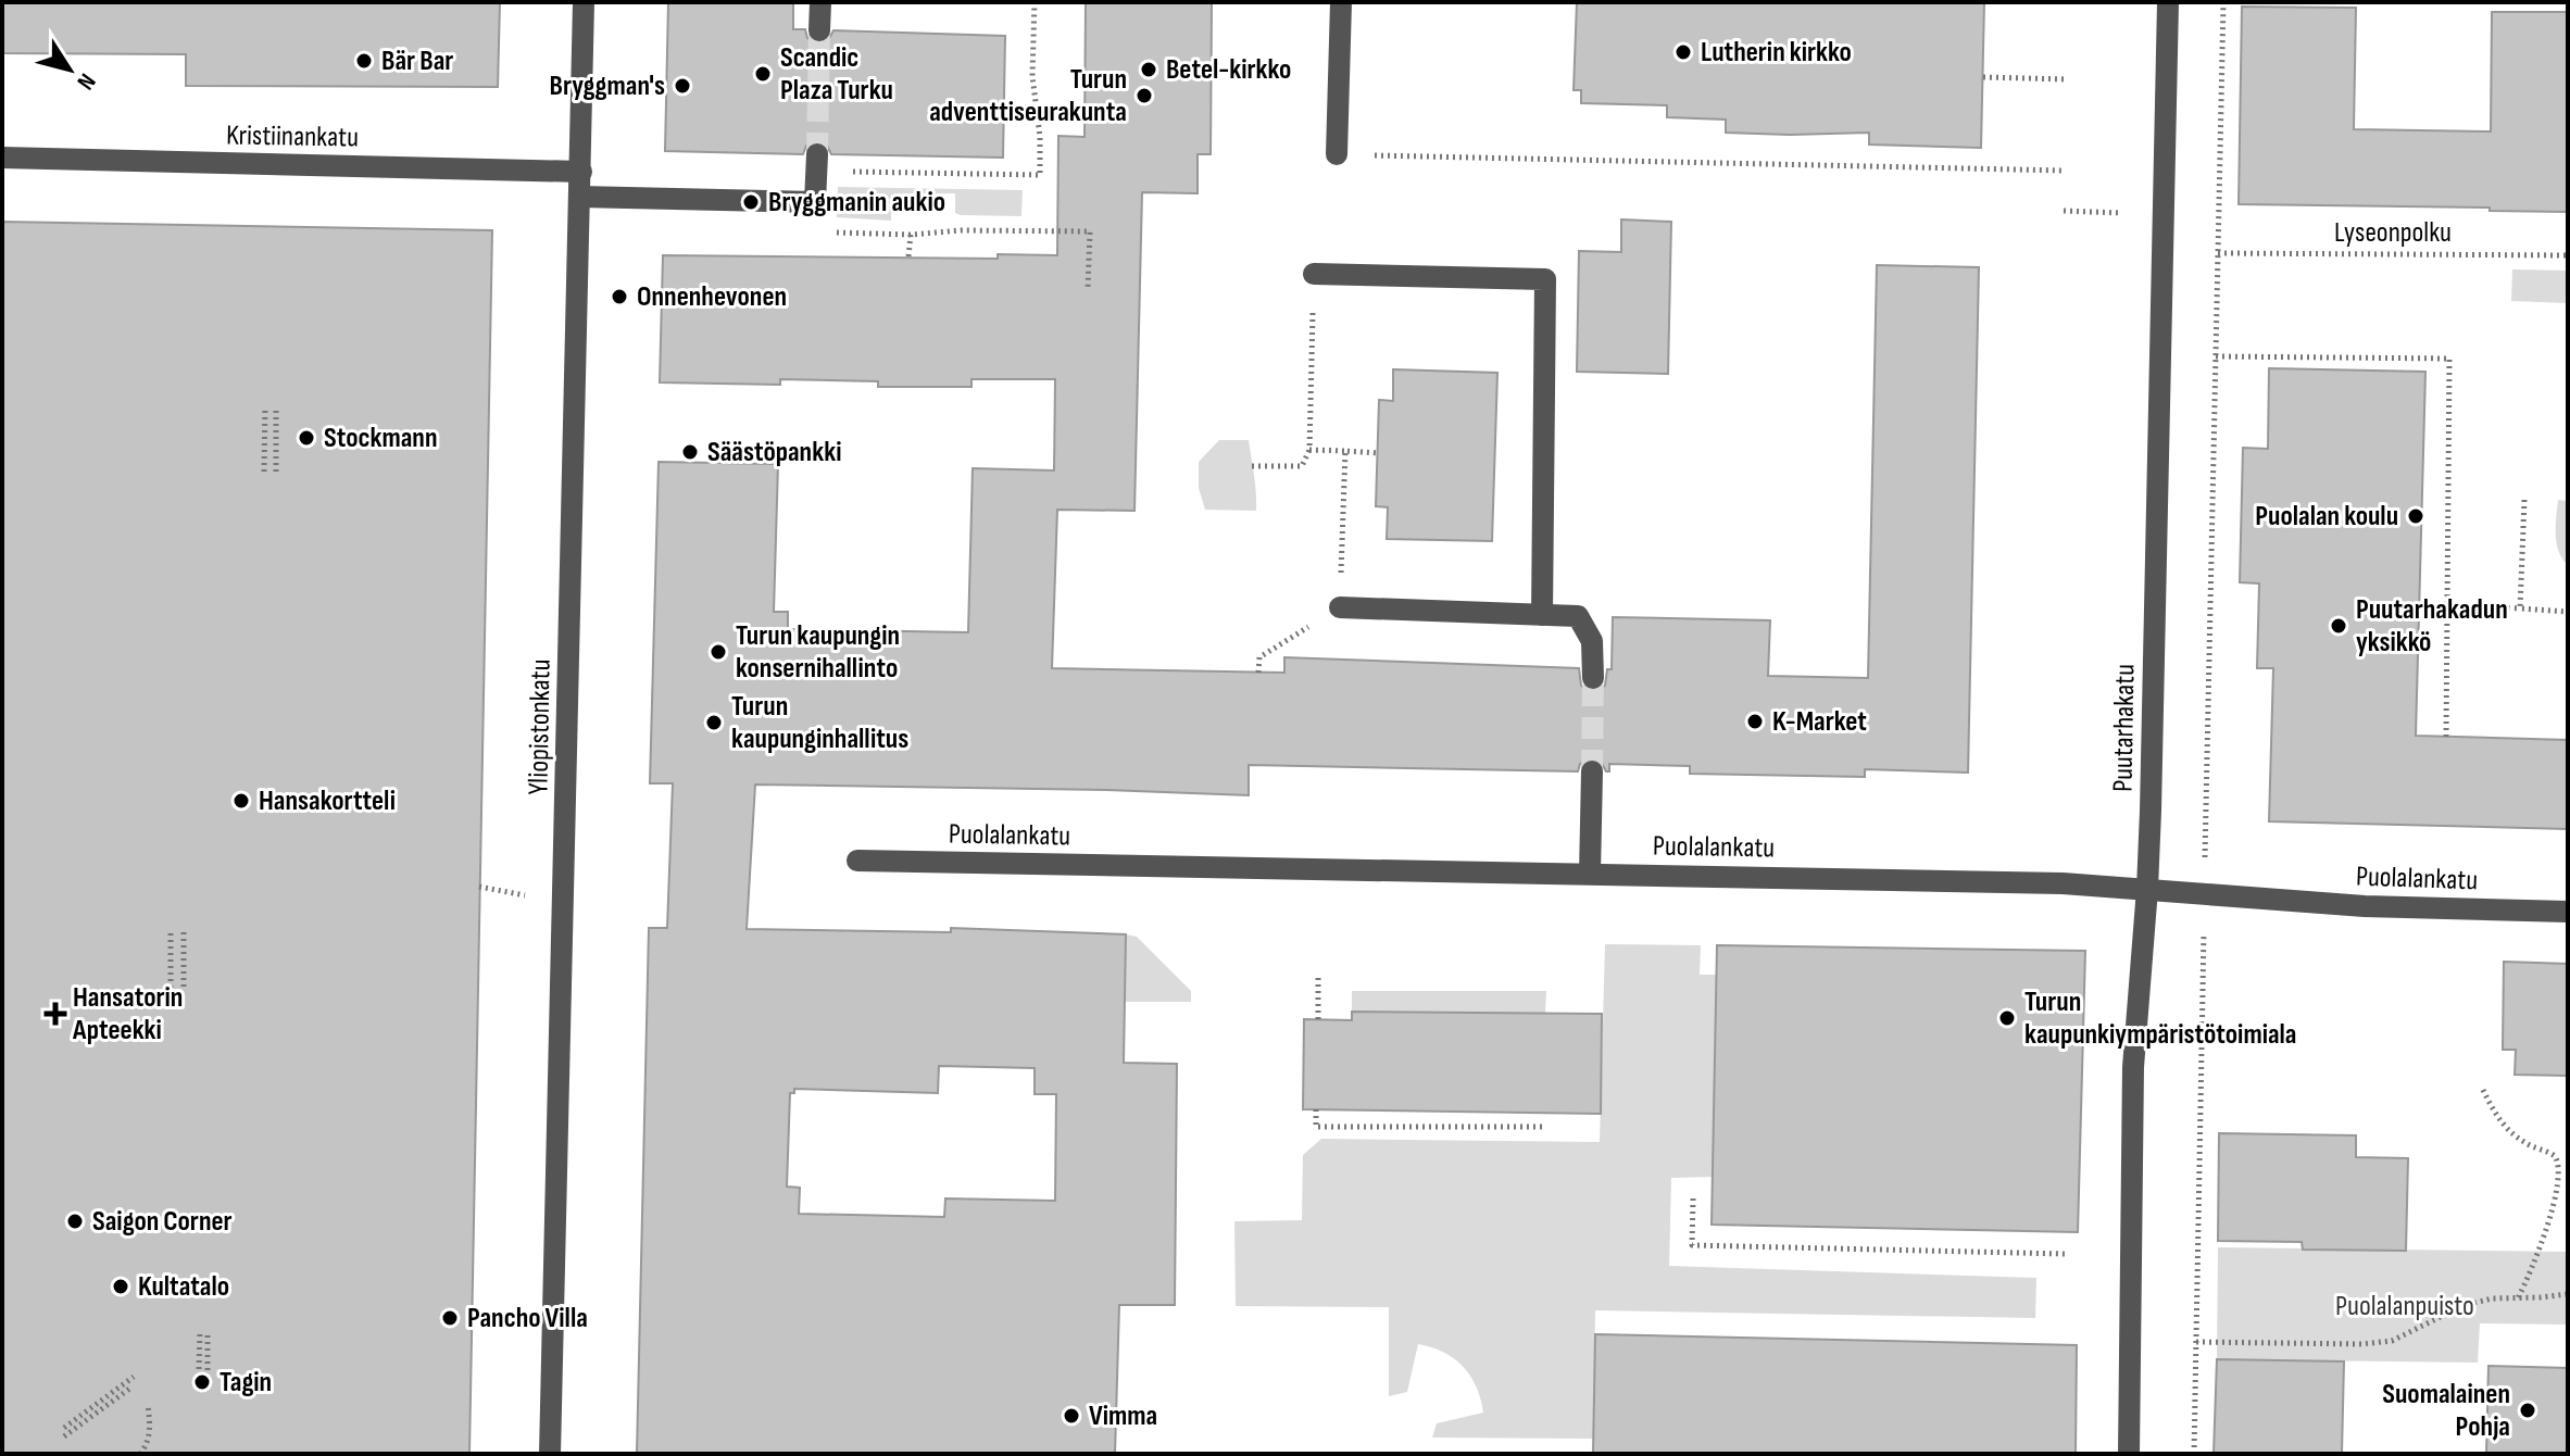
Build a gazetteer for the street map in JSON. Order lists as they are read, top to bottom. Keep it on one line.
{"streets":{"street":["Kristiinankatu","Yliopistonkatu","Puutarhakatu","Puolalankatu"],"path":["Lyseonpolku"]},"crossings":[["Kristiinankatu","Yliopistonkatu"],["Puutarhakatu","Puolalankatu"]],"parks":["Puolalanpuisto"],"places":{"other":["Lutherin kirkko","Bär Bar","Betel-kirkko","Scandic Plaza Turku","Bryggman's","Turun adventtiseurakunta","Bryggmanin aukio","Onnenhevonen","Stockmann","Säästöpankki","Puolalan koulu","Puutarhakadun yksikkö","Turun kaupungin konsernihallinto","K-Market","Turun kaupunginhallitus","Hansakortteli","Turun kaupunkiympäristötoimiala","Saigon Corner","Kultatalo","Pancho Villa","Tagin","Suomalainen Pohja","Vimma"],"health":["Hansatorin Apteekki"]},"north":"bottom right"}
